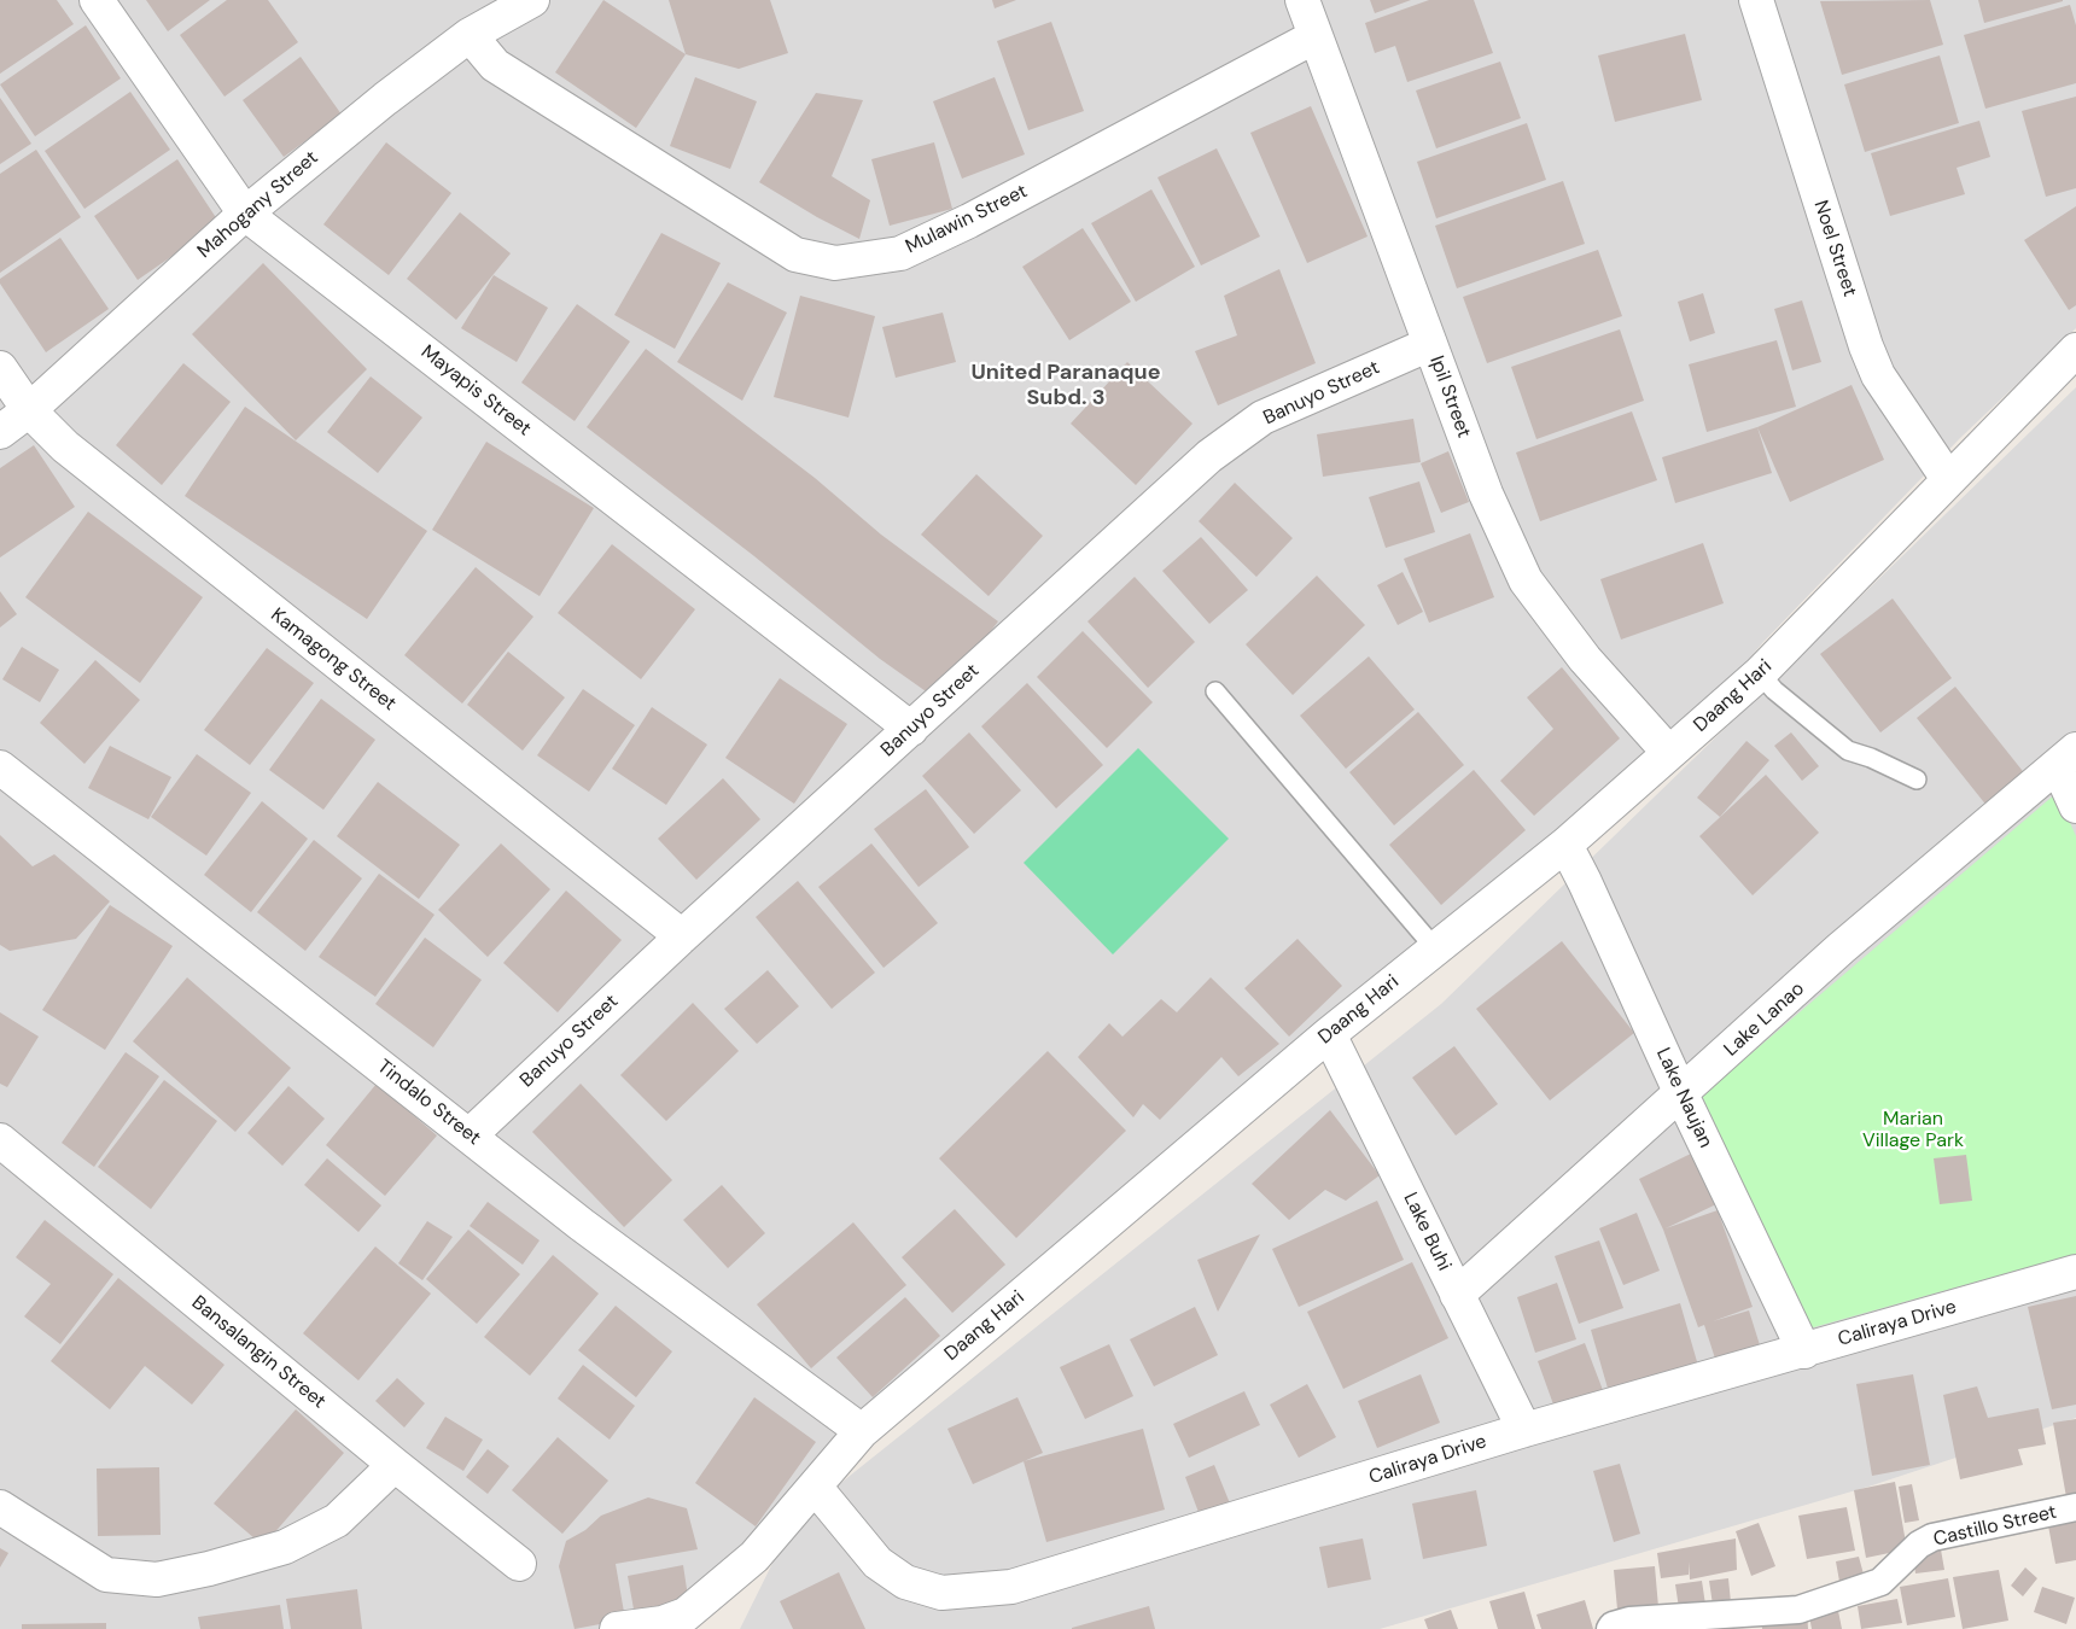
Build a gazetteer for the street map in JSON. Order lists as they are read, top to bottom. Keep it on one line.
{"streets":{"street":["Mahogany Street","Mulawin Street","Noel Street","Mayapis Street","Banuyo Street","Ipil Street","Kamagong Street","Daang Hari","Lake Lanao","Lake Naujan","Tindalo Street","Lake Buhi","Caliraya Drive","Bansalangin Street","Castillo Street"]},"crossings":[["Mahogany Street","Mulawin Street"],["Mahogany Street","Mayapis Street"],["Mahogany Street","Kamagong Street"],["Mulawin Street","Ipil Street"],["Noel Street","Daang Hari"],["Mayapis Street","Banuyo Street"],["Banuyo Street","Ipil Street"],["Banuyo Street","Kamagong Street"],["Banuyo Street","Tindalo Street"],["Ipil Street","Daang Hari"],["Daang Hari","Lake Naujan"],["Daang Hari","Tindalo Street"],["Daang Hari","Lake Buhi"],["Daang Hari","Caliraya Drive"],["Lake Lanao","Lake Naujan"],["Lake Lanao","Lake Buhi"],["Lake Naujan","Caliraya Drive"],["Lake Buhi","Caliraya Drive"]],"districts":["United Paranaque Subd. 3"],"parks":["Marian Village Park"]}
